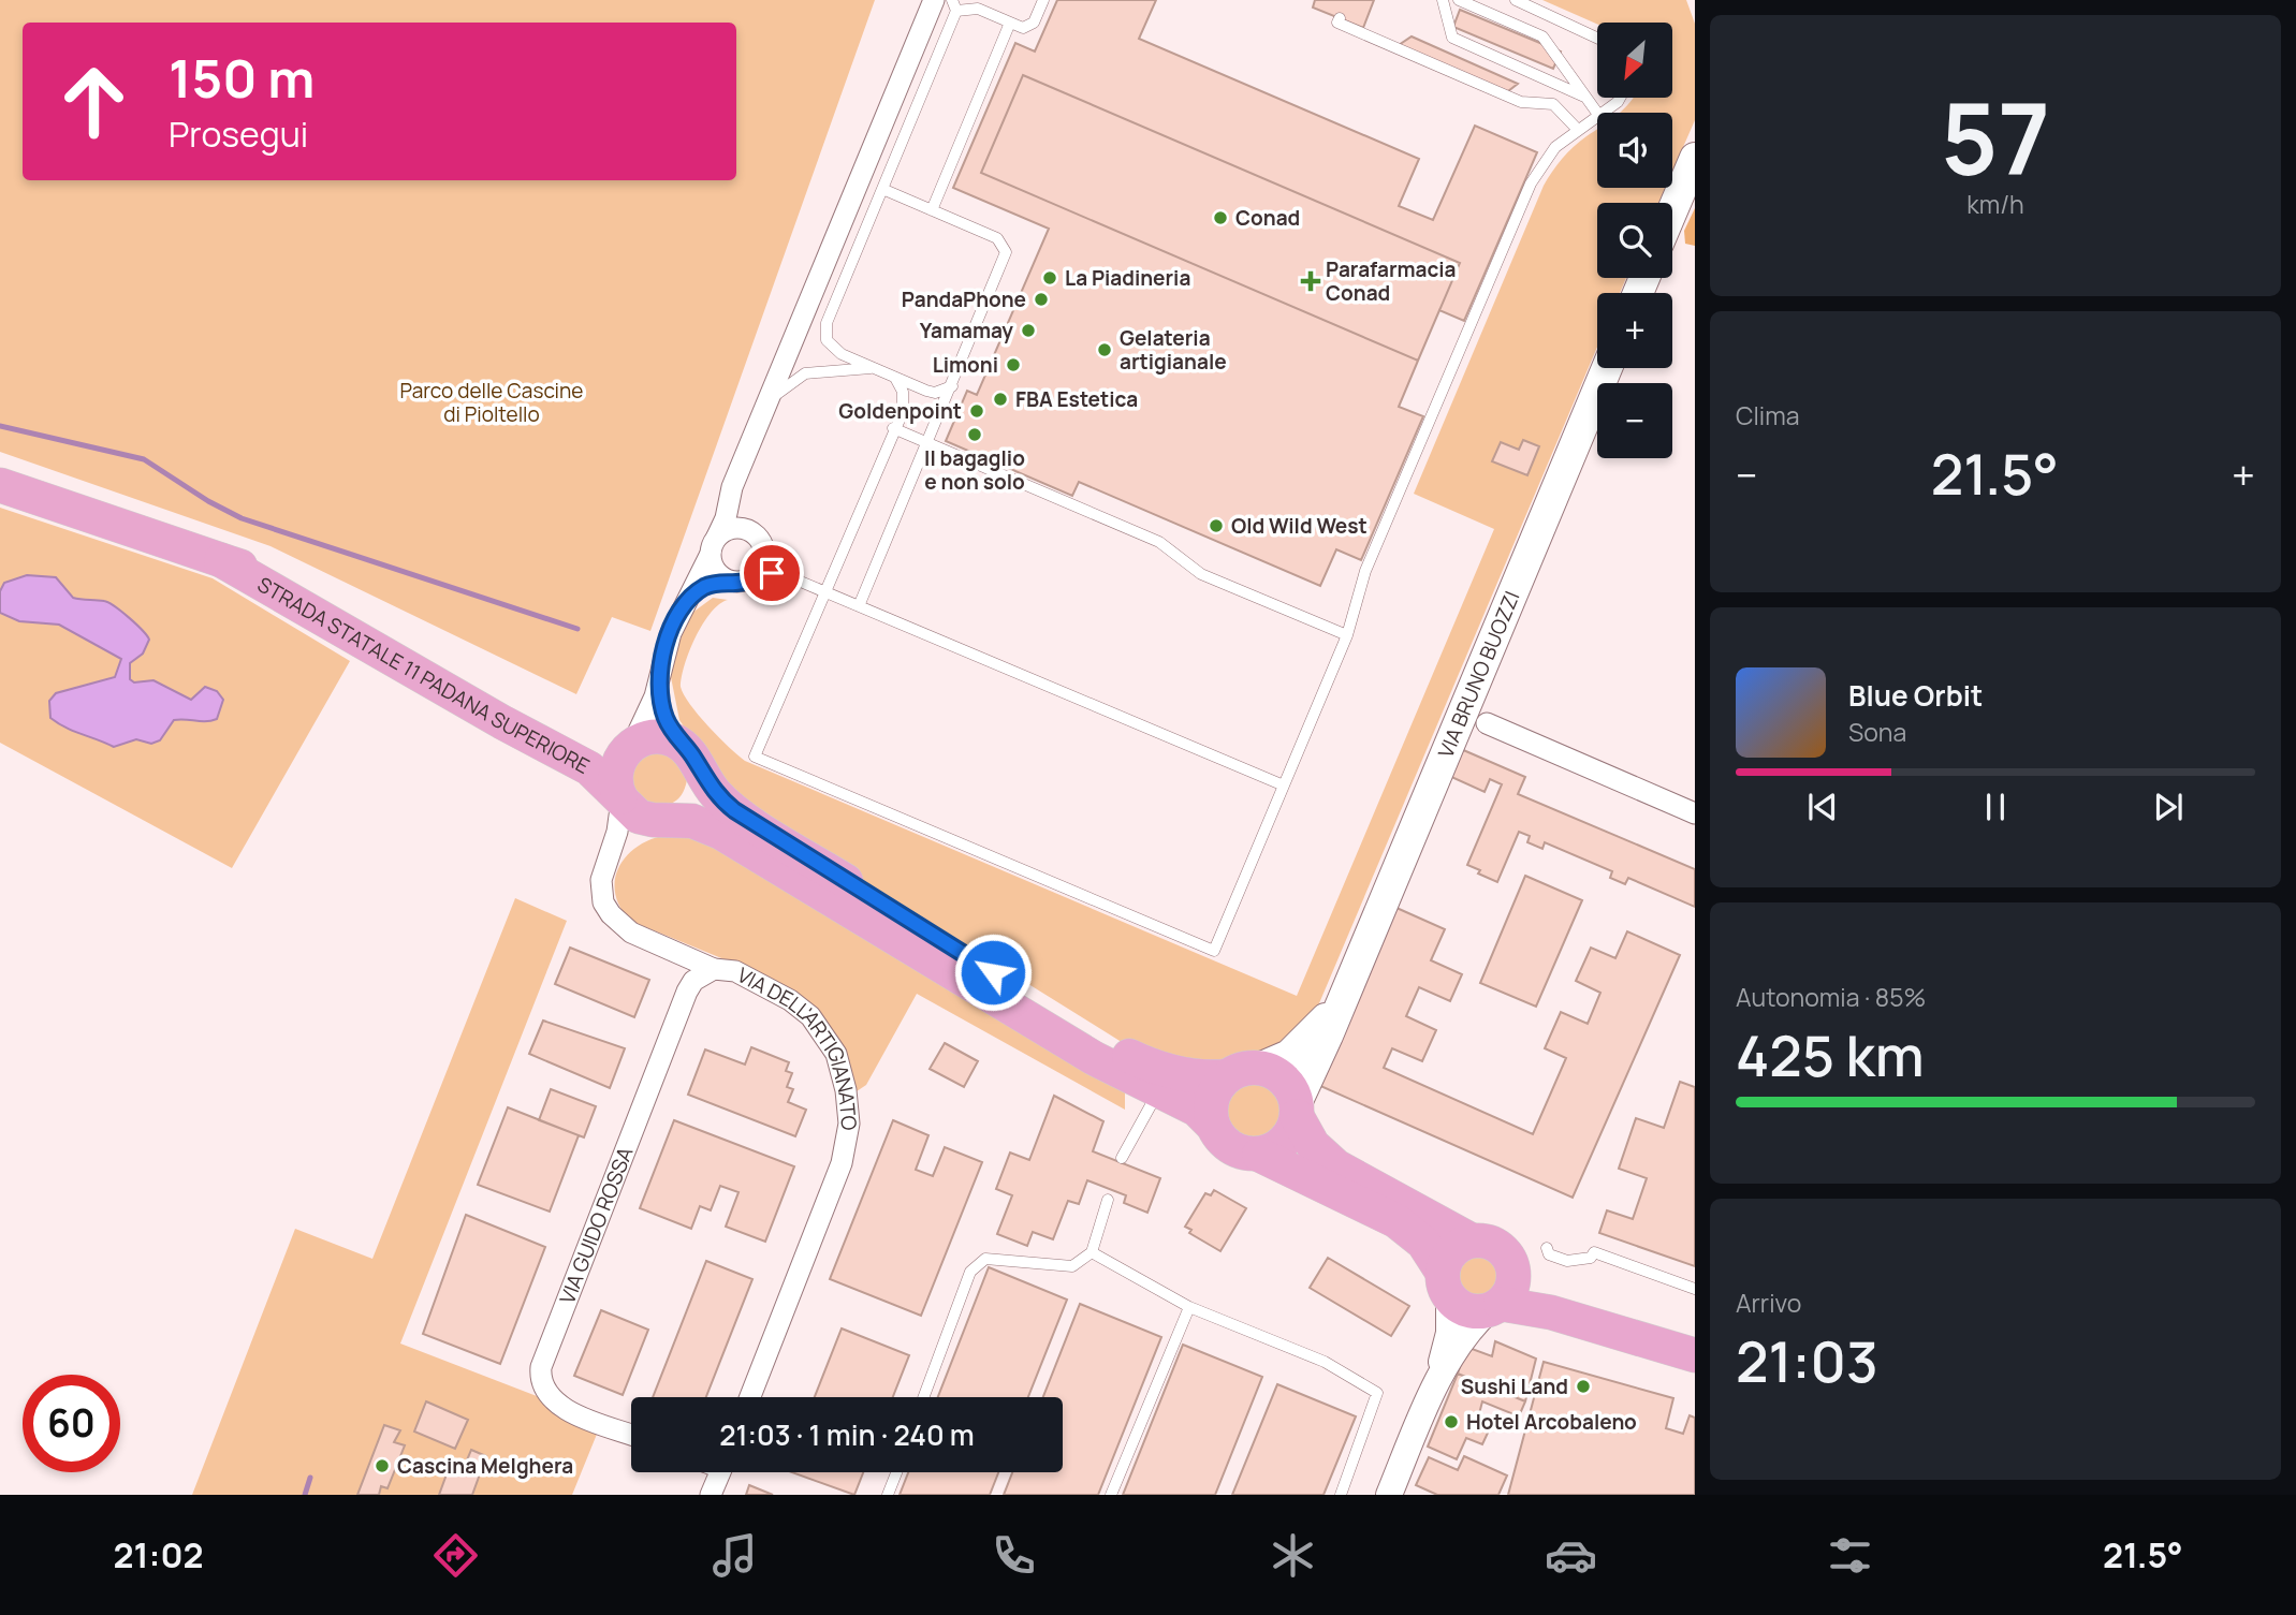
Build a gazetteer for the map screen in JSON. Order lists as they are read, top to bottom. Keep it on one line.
{"streets":{"main road":["STRADA STATALE 11 PADANA SUPERIORE","VIA BRUNO BUOZZI"],"street":["VIA DELL'ARTIGIANATO","VIA GUIDO ROSSA"]},"crossings":[["STRADA STATALE 11 PADANA SUPERIORE","VIA BRUNO BUOZZI"],["STRADA STATALE 11 PADANA SUPERIORE","VIA DELL'ARTIGIANATO"],["VIA DELL'ARTIGIANATO","VIA GUIDO ROSSA"]],"parks":["Parco delle Cascine di Pioltello"],"places":{"other":["Conad","La Piadineria","PandaPhone","Yamamay","Gelateria artigianale","Limoni","FBA Estetica","Goldenpoint","Il bagaglio e non solo","Old Wild West","Sushi Land","Hotel Arcobaleno","Cascina Melghera"],"health":["Parafarmacia Conad"]},"north":"bottom left","page":{"tile":[["57","km/h"],"Clima",["Autonomia · 85%","425 km"],["Arrivo","21:03"]],"map_buttons":["+","−"],"turn":["150 m","Prosegui"],"heat":["−","21.5°","+"],"song":["Blue Orbit","Sona"],"limit":"60","trip":"21:03 · 1 min · 240 m","tabs":["21:02","21.5°"]}}
